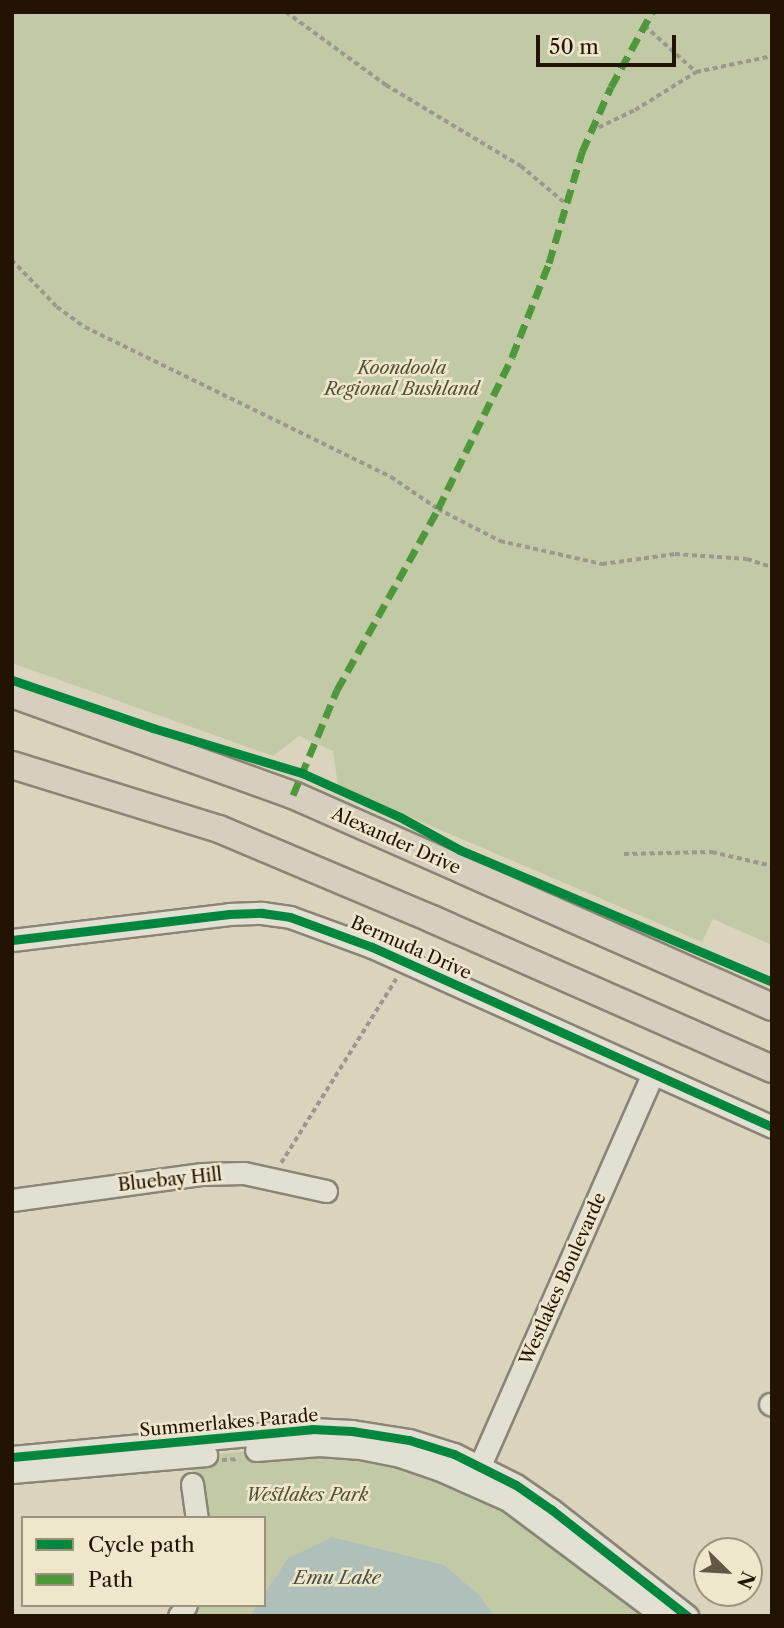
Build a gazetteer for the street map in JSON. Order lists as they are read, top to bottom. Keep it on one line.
{"streets":{"main road":["Alexander Drive"],"street":["Bermuda Drive","Bluebay Hill","Westlakes Boulevarde","Summerlakes Parade"]},"crossings":[["Bermuda Drive","Westlakes Boulevarde"],["Westlakes Boulevarde","Summerlakes Parade"]],"water":["Emu Lake"],"parks":["Koondoola Regional Bushland","Westlakes Park"],"legend":["Cycle path","Path"],"scale_bar":"50 m","north":"bottom right"}
